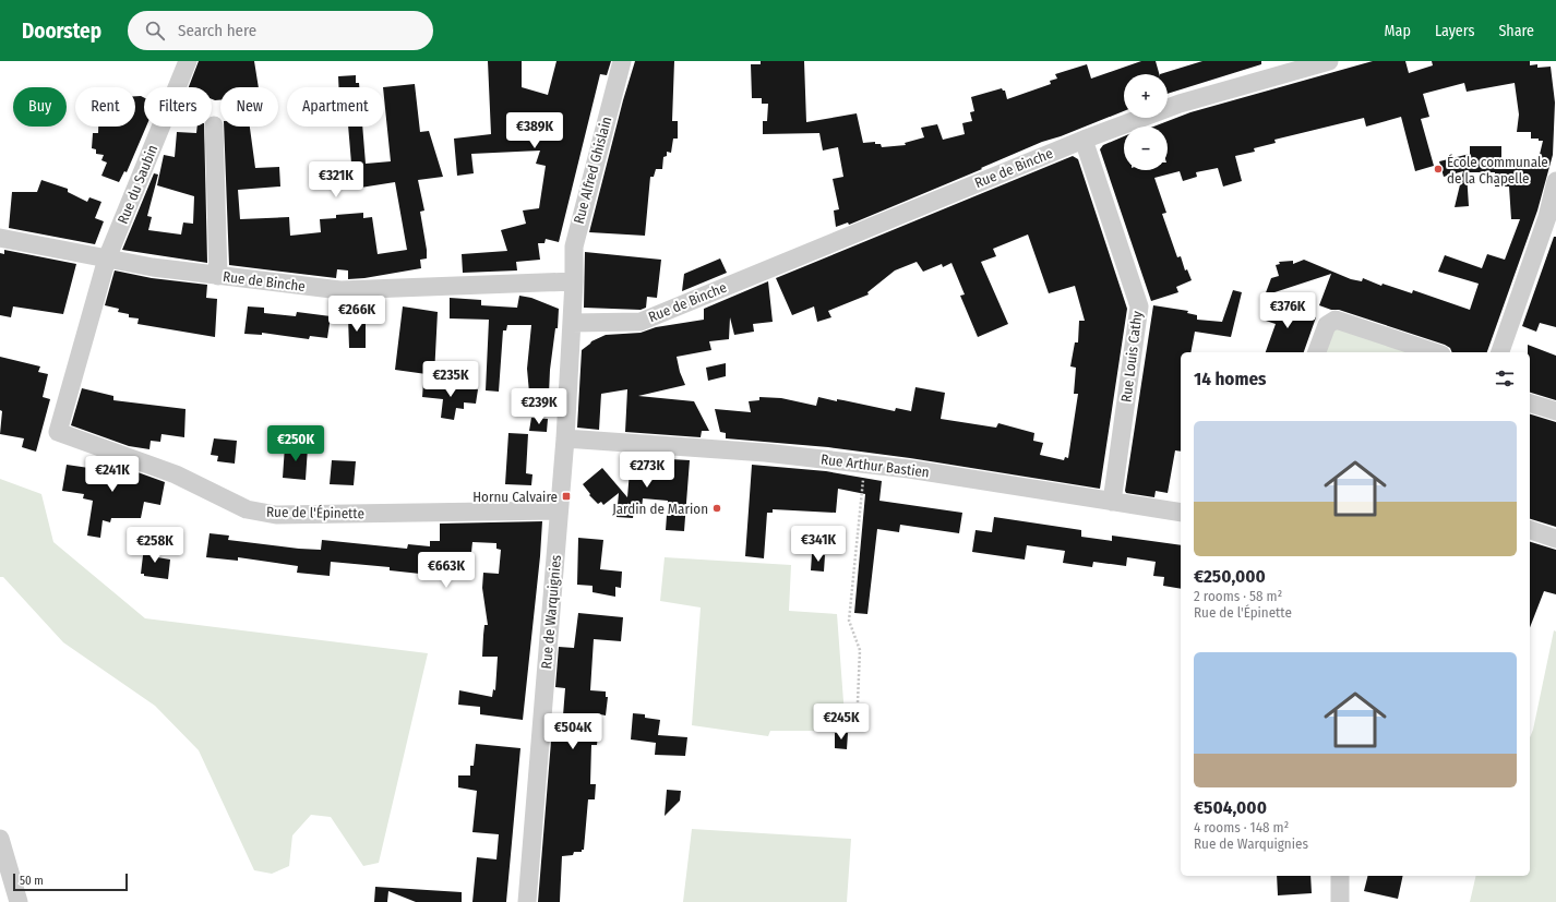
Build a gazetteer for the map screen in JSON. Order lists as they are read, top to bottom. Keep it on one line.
{"streets":{"street":["Rue de Binche","Rue Alfred Ghislain","Rue du Saubin","Rue Louis Cathy","Rue Arthur Bastien","Rue de l'Épinette","Rue de Warquignies"]},"crossings":[["Rue de Binche","Rue Alfred Ghislain"],["Rue de Binche","Rue du Saubin"],["Rue de Binche","Rue Louis Cathy"],["Rue de Binche","Rue de l'Épinette"],["Rue de Binche","Rue de Warquignies"],["Rue du Saubin","Rue de l'Épinette"],["Rue Louis Cathy","Rue Arthur Bastien"],["Rue Arthur Bastien","Rue de Warquignies"],["Rue de l'Épinette","Rue de Warquignies"]],"places":{"other":["École communale de la Chapelle","Jardin de Marion"],"transit":["Hornu Calvaire"]},"scale_bar":"50 m","page":{"header":"Doorstep","search":"Search here","nav":["Map","Layers","Share"],"map_buttons":["+","−"],"chip":["Buy","Rent","Filters","New","Apartment"],"price":["€389K","€321K","€376K","€266K","€235K","€239K","€250K","€273K","€241K","€341K","€258K","€663K","€245K","€504K"],"heading":"14 homes","list":[{"name":"€250,000","note":"2 rooms · 58 m² · Rue de l'Épinette"},{"name":"€504,000","note":"4 rooms · 148 m² · Rue de Warquignies"}],"scale":"50 m"}}
